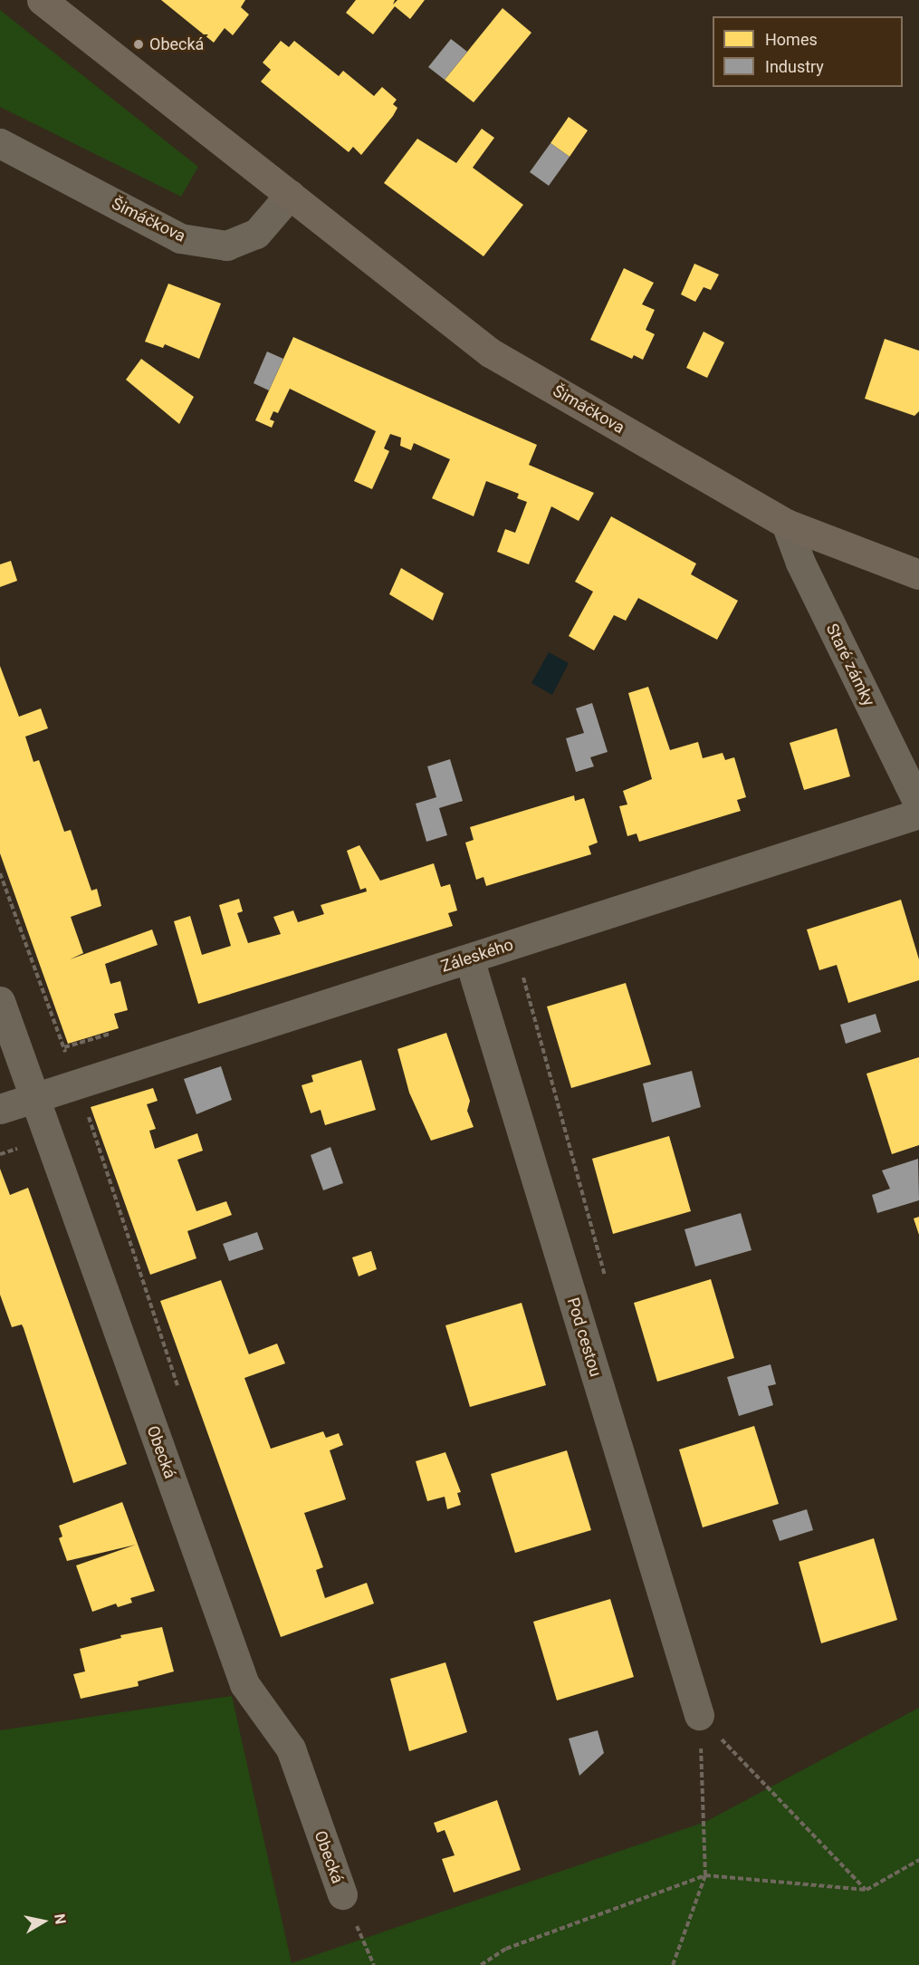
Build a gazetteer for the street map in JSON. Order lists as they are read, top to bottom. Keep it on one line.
{"streets":{"street":["Šimáčkova","Staré zámky","Záleského","Pod cestou","Obecká"]},"crossings":[["Šimáčkova","Staré zámky"],["Záleského","Pod cestou"],["Záleského","Obecká"]],"places":["Obecká"],"legend":["Homes","Industry"],"north":"right"}
